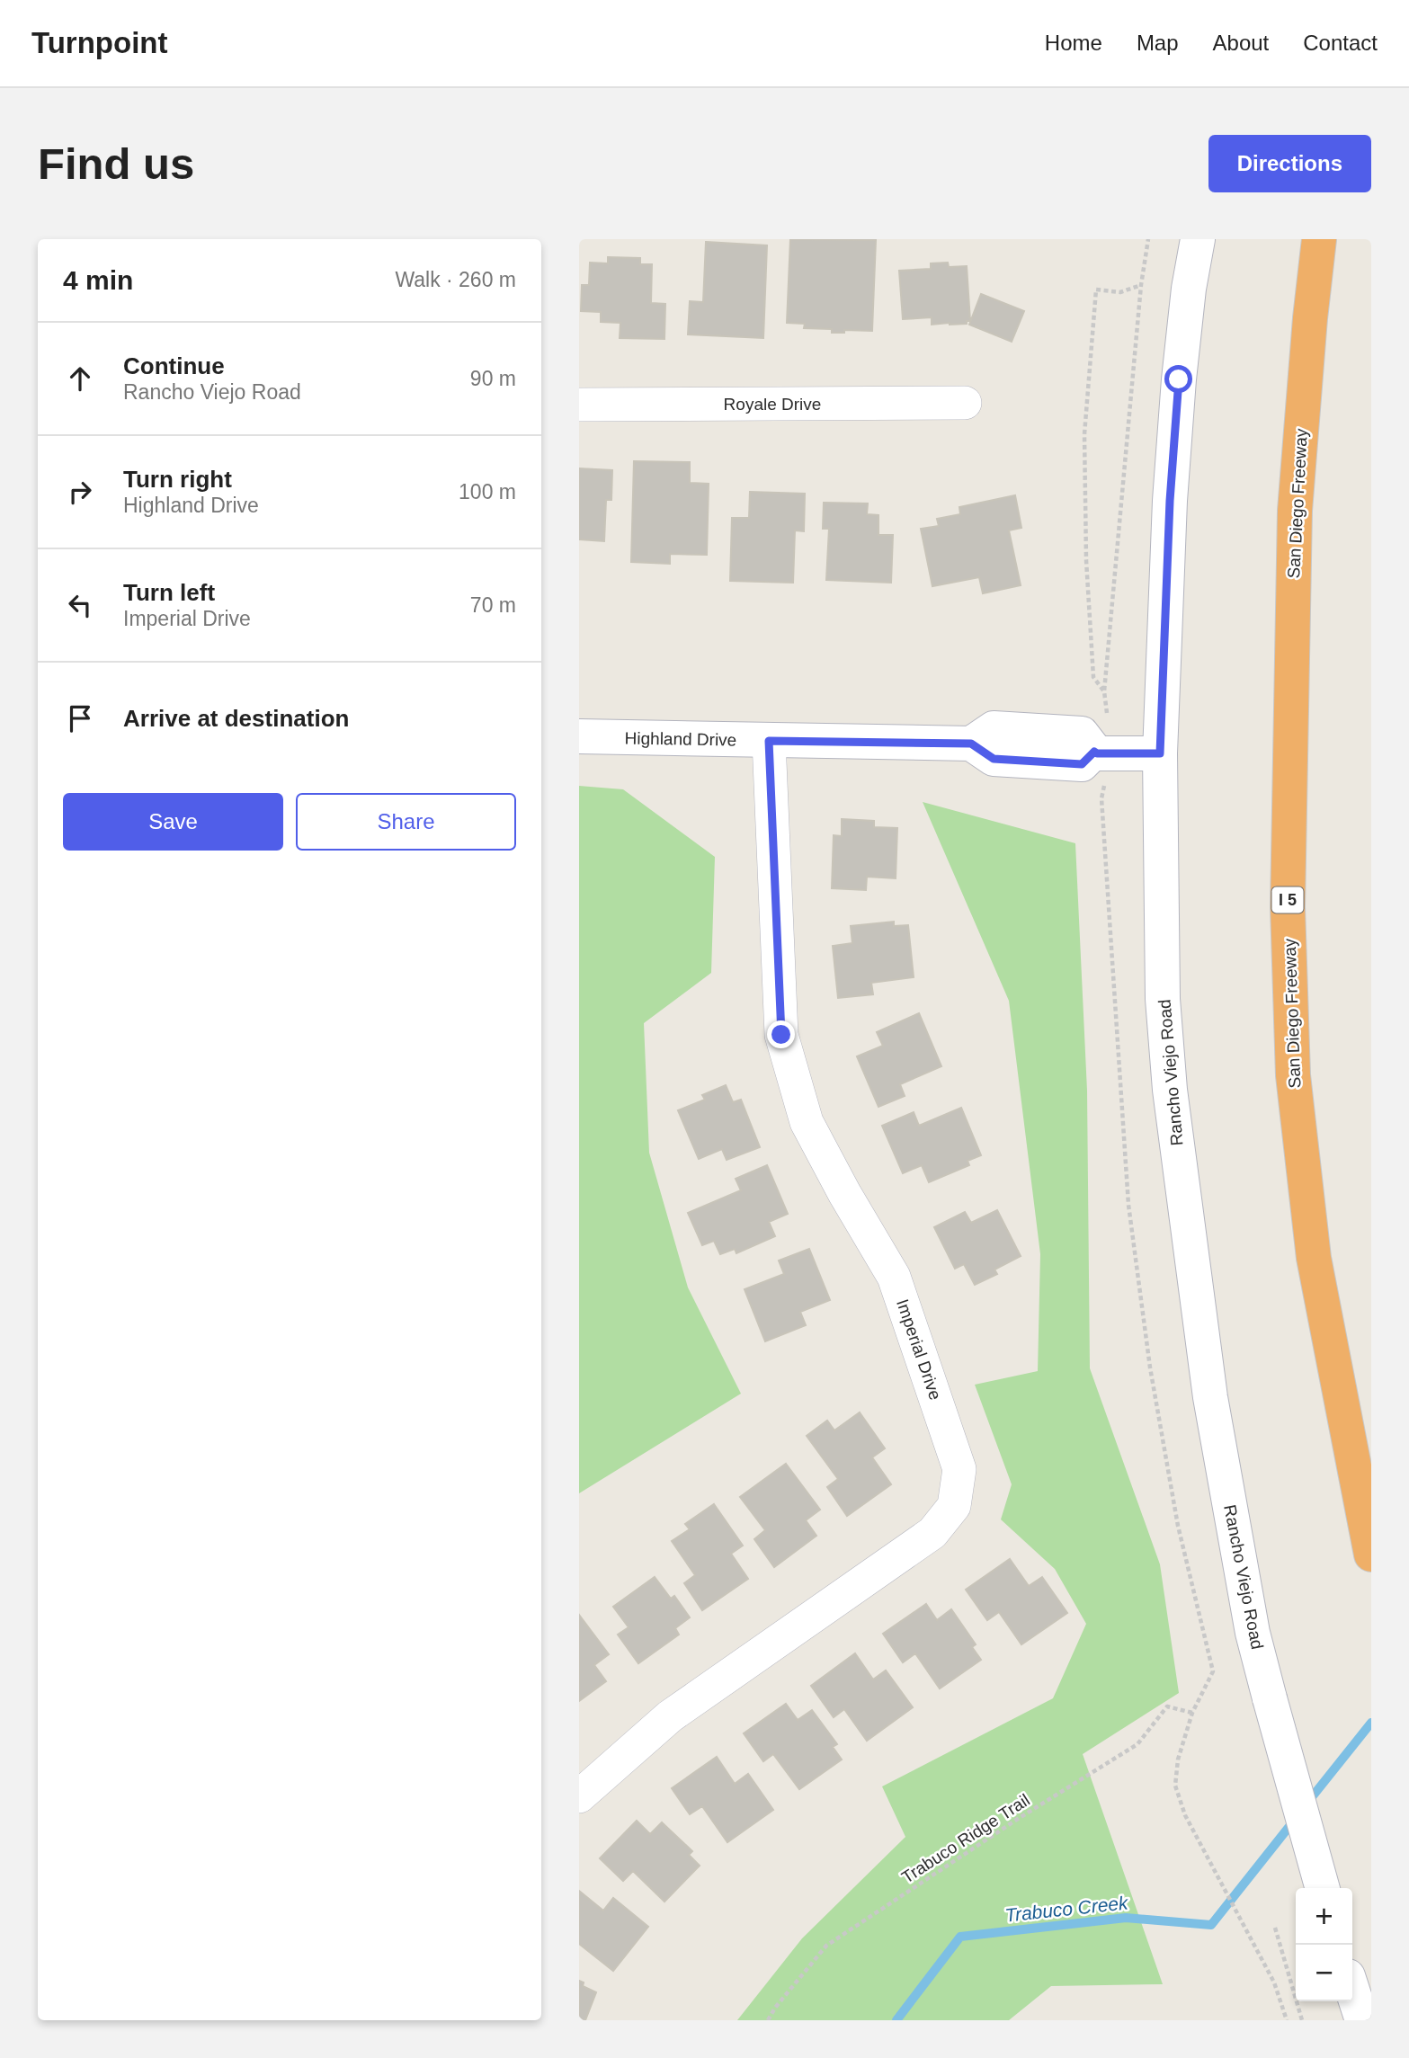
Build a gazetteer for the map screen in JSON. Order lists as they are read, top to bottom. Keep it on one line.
{"streets":{"highway":["San Diego Freeway","I 5"],"main road":["Highland Drive","Rancho Viejo Road"],"street":["Royale Drive","Imperial Drive"],"path":["Trabuco Ridge Trail"]},"crossings":[["Highland Drive","Imperial Drive"]],"water":["Trabuco Creek"],"page":{"header":"Turnpoint","nav":["Home","Map","About","Contact"],"buttons":["Directions",["Save","Share"]],"title":"Find us","heading":["4 min","Walk · 260 m"],"list":[["Continue","Rancho Viejo Road","90 m"],["Turn right","Highland Drive","100 m"],["Turn left","Imperial Drive","70 m"],"Arrive at destination"],"map_buttons":["+","−"]}}
